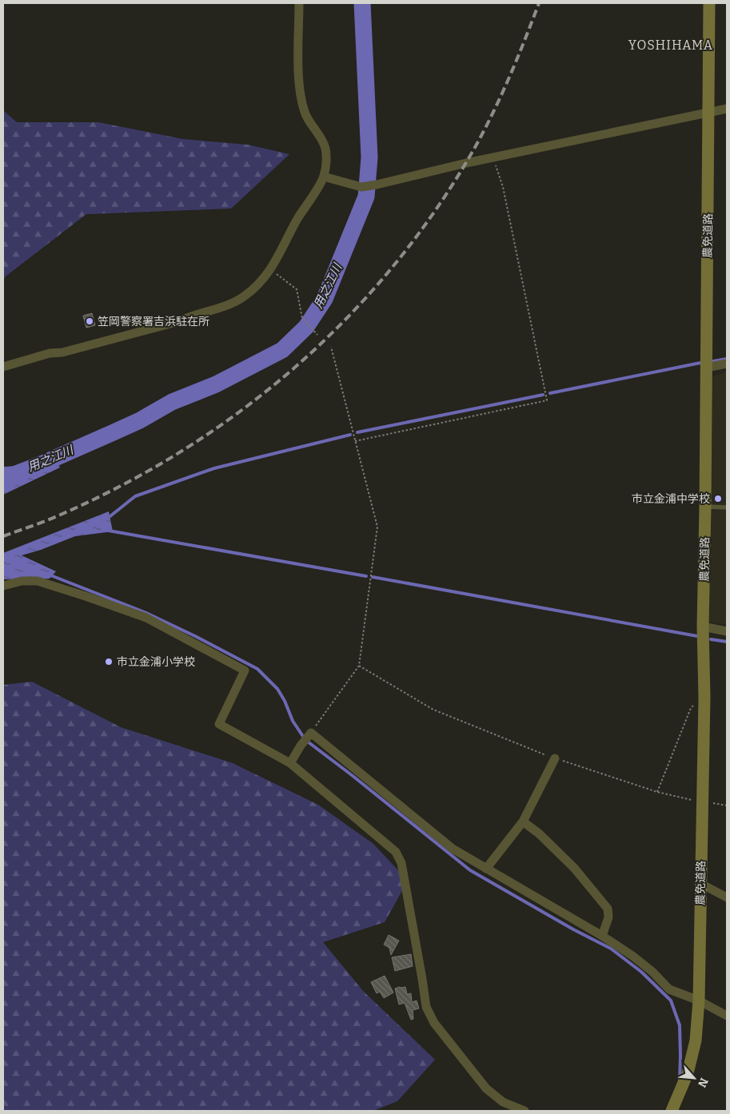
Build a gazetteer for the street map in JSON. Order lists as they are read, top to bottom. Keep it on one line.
{"streets":{"street":["農免道路"]},"districts":["YOSHIHAMA"],"water":["用之江川"],"places":["笠岡警察署吉浜駐在所","市立金浦中学校","市立金浦小学校"],"north":"bottom right"}
